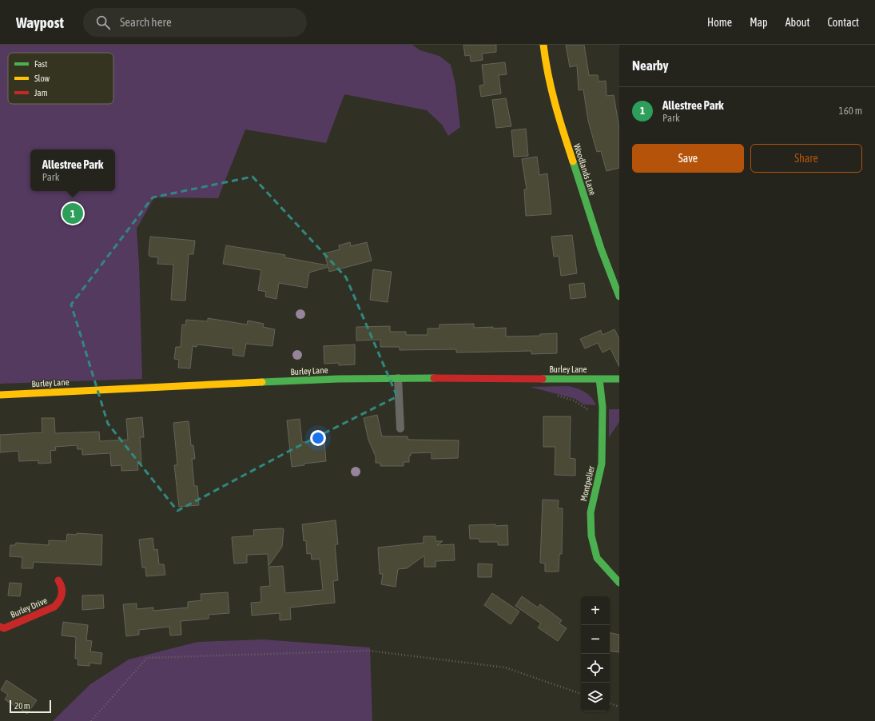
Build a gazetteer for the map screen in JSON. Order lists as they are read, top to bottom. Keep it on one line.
{"streets":{"street":["Woodlands Lane","Burley Lane","Montpelier","Burley Drive"]},"crossings":[["Burley Lane","Montpelier"]],"legend":["Fast","Slow","Jam"],"scale_bar":"20 m","page":{"header":"Waypost","search":"Search here","nav":["Home","Map","About","Contact"],"heading":"Nearby","list":[{"mark":"1","name":"Allestree Park","note":"Park","value":"160 m"}],"buttons":["Save","Share"],"popup":["Allestree Park","Park"],"pins":"1","map_buttons":["+","−"],"scale":"20 m"}}
